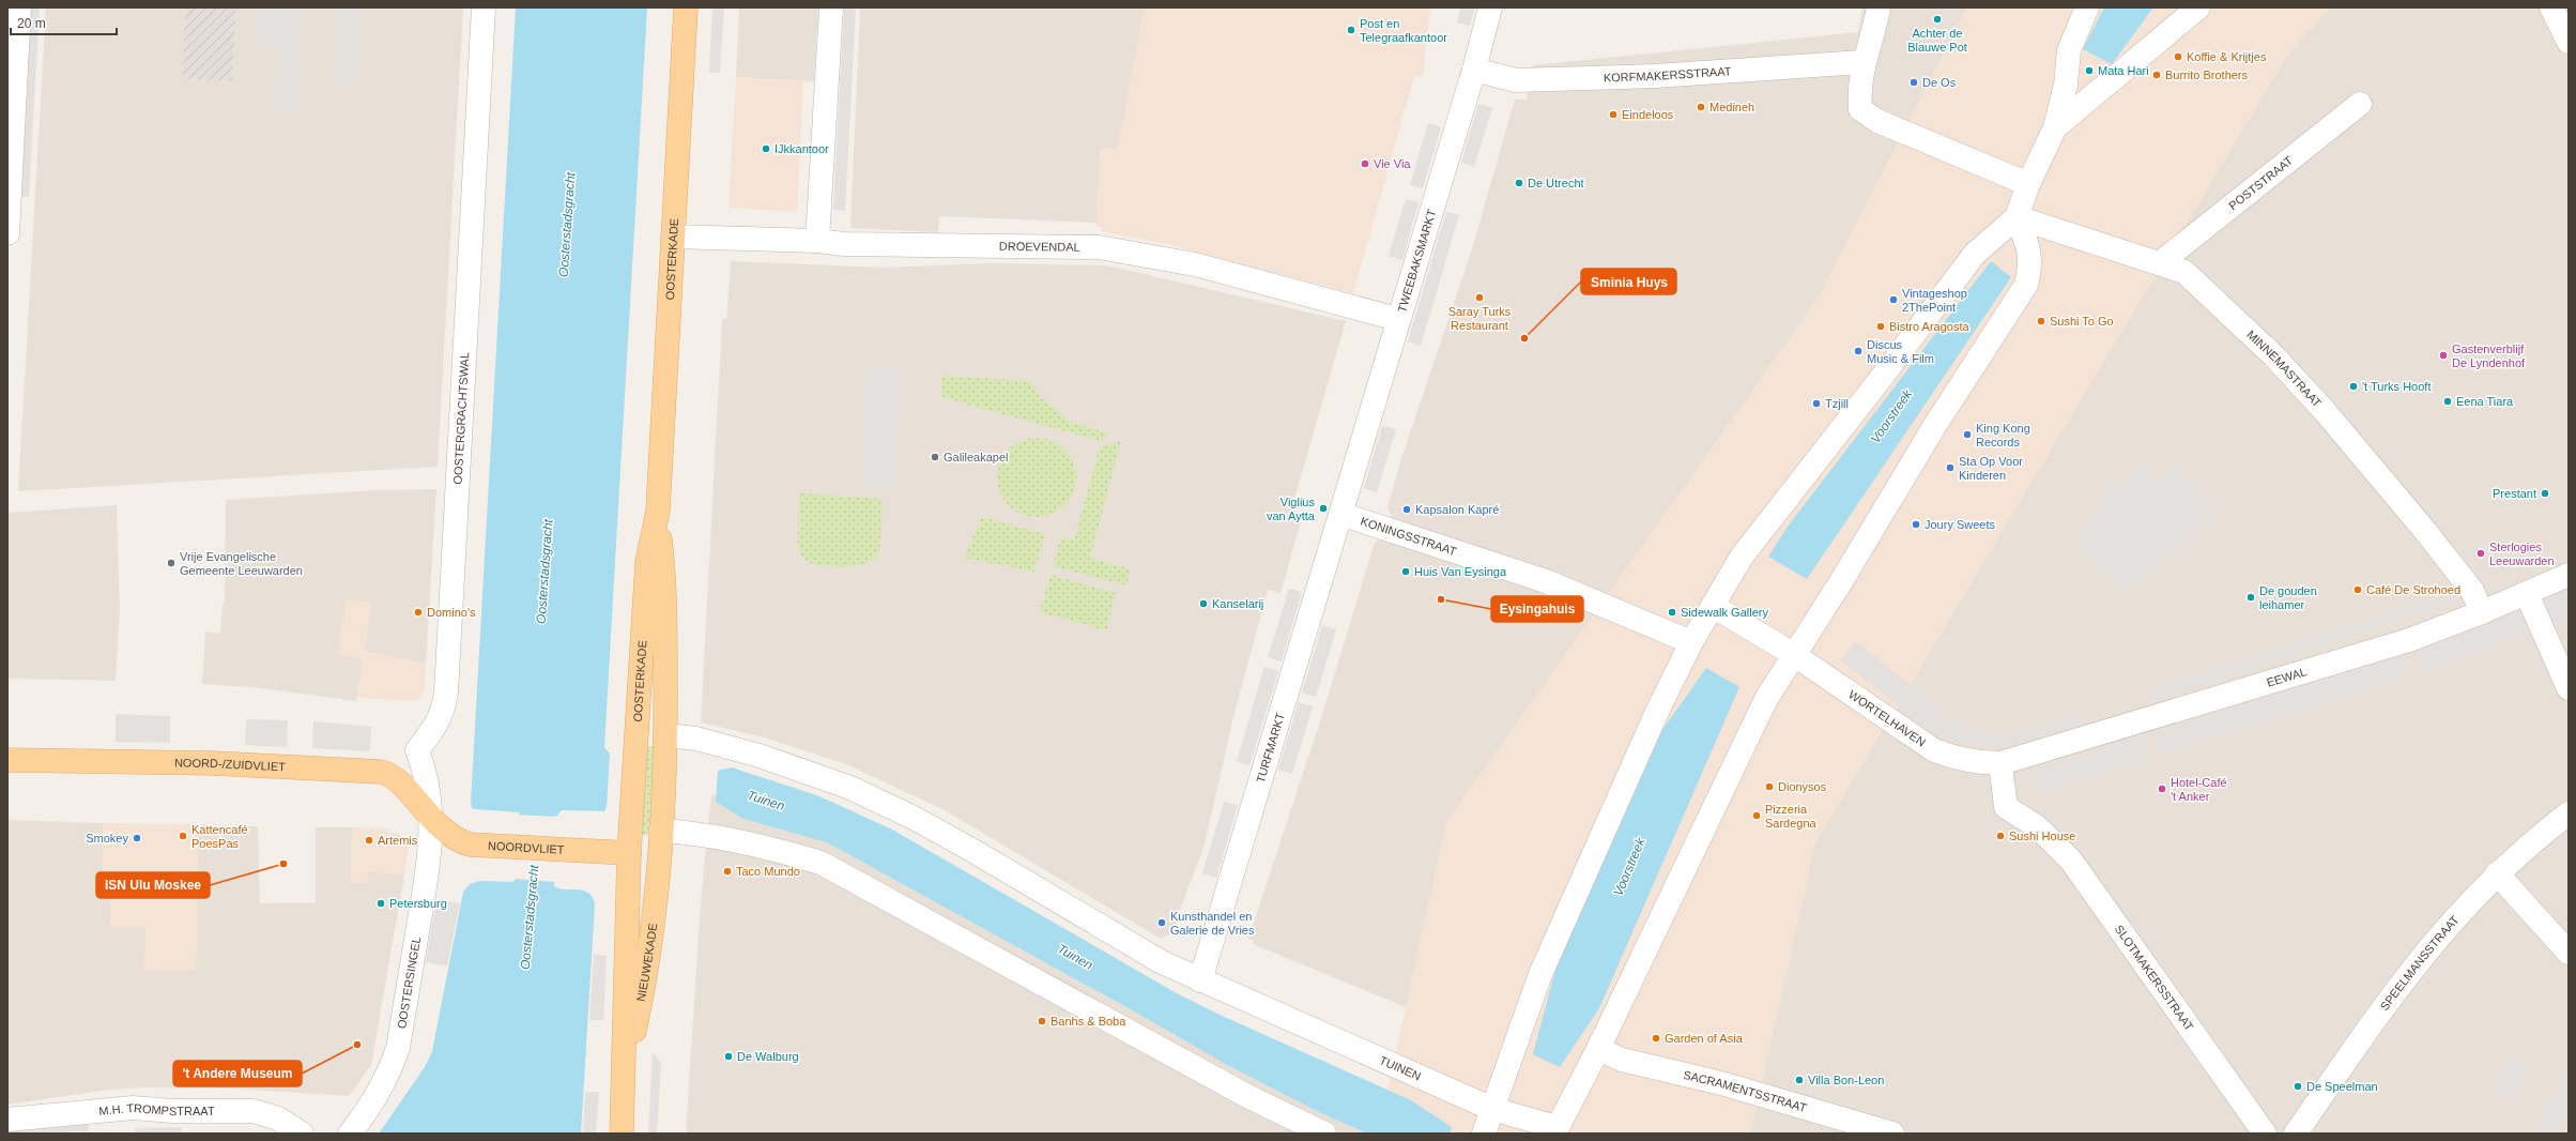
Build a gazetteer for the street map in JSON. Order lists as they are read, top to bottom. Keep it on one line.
{"streets":{"main road":["OOSTERKADE","NOORD-/ZUIDVLIET","NOORDVLIET","NIEUWEKADE"],"street":["KORFMAKERSSTRAAT","POSTSTRAAT","DROEVENDAL","TWEEBAKSMARKT","MINNEMASTRAAT","OOSTERGRACHTSWAL","KONINGSSTRAAT","EEWAL","WORTELHAVEN","TURFMARKT","SPEELMANSSTRAAT","SLOTMAKERSSTRAAT","OOSTERSINGEL","TUINEN","SACRAMENTSSTRAAT","M.H. TROMPSTRAAT"]},"crossings":[["KORFMAKERSSTRAAT","TWEEBAKSMARKT"],["POSTSTRAAT","MINNEMASTRAAT"],["DROEVENDAL","OOSTERKADE"],["DROEVENDAL","TWEEBAKSMARKT"],["OOSTERKADE","NOORDVLIET"],["OOSTERKADE","NIEUWEKADE"],["OOSTERKADE","TUINEN"],["TWEEBAKSMARKT","KONINGSSTRAAT"],["TWEEBAKSMARKT","TURFMARKT"],["MINNEMASTRAAT","EEWAL"],["OOSTERGRACHTSWAL","NOORD-/ZUIDVLIET"],["OOSTERGRACHTSWAL","NOORDVLIET"],["OOSTERGRACHTSWAL","OOSTERSINGEL"],["KONINGSSTRAAT","TURFMARKT"],["EEWAL","WORTELHAVEN"],["EEWAL","SLOTMAKERSSTRAAT"],["WORTELHAVEN","SLOTMAKERSSTRAAT"],["TURFMARKT","TUINEN"],["NOORD-/ZUIDVLIET","NOORDVLIET"],["NOORD-/ZUIDVLIET","OOSTERSINGEL"],["NOORDVLIET","NIEUWEKADE"],["NOORDVLIET","OOSTERSINGEL"]],"water":["Oosterstadsgracht","Voorstreek","Tuinen"],"places":["Achter de Blauwe Pot","Post en Telegraafkantoor","Koffie & Krijtjes","Mata Hari","Burrito Brothers","De Os","Medineh","Eindeloos","IJkkantoor","Vie Via","De Utrecht","Saray Turks Restaurant","Vintageshop 2ThePoint","Sushi To Go","Bistro Aragosta","Sminia Huys","Discus Music & Film","Gastenverblijf De Lyndenhof","'t Turks Hooft","Eena Tiara","Tzjill","King Kong Records","Galileakapel","Sta Op Voor Kinderen","Prestant","Viglius van Aytta","Kapsalon Kapré","Joury Sweets","Sterlogies Leeuwarden","Vrije Evangelische Gemeente Leeuwarden","Huis Van Eysinga","Café De Strohoed","De gouden leihamer","Eysingahuis","Kanselarij","Domino's","Sidewalk Gallery","Dionysos","Hotel-Café 't Anker","Pizzeria Sardegna","Kattencafé PoesPas","Sushi House","Smokey","Artemis","ISN Ulu Moskee","Taco Mundo","Petersburg","Kunsthandel en Galerie de Vries","Banhs & Boba","Garden of Asia","'t Andere Museum","De Walburg","Villa Bon-Leon","De Speelman"],"scale_bar":"20 m"}
